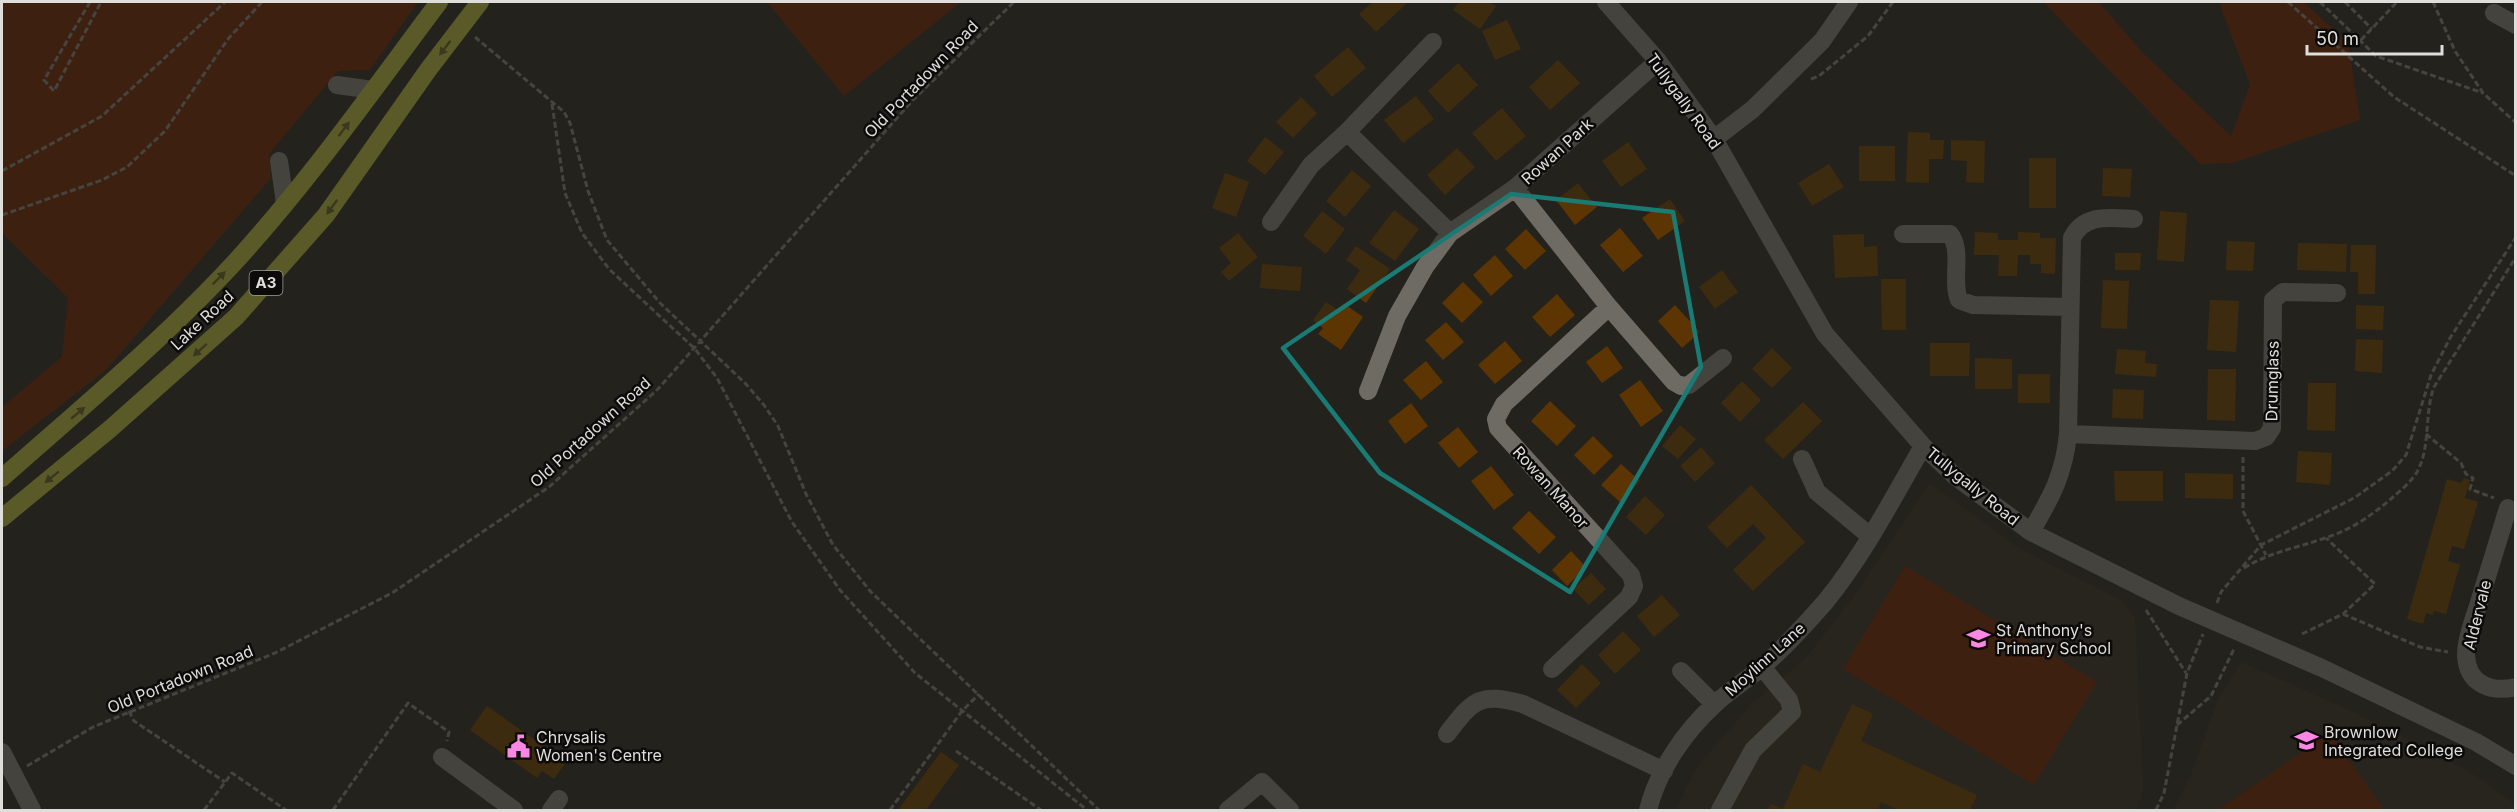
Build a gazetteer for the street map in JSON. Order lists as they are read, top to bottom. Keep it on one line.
{"streets":{"highway":["A3","Lake Road"],"street":["Tullygally Road","Rowan Park","Drumglass","Rowan Manor","Aldervale","Moylinn Lane"],"path":["Old Portadown Road"]},"crossings":[["Tullygally Road","Rowan Park"],["Tullygally Road","Moylinn Lane"]],"places":{"school or university":["St Anthony's Primary School","Brownlow Integrated College"],"public building":["Chrysalis Women's Centre"]},"scale_bar":"50 m"}
